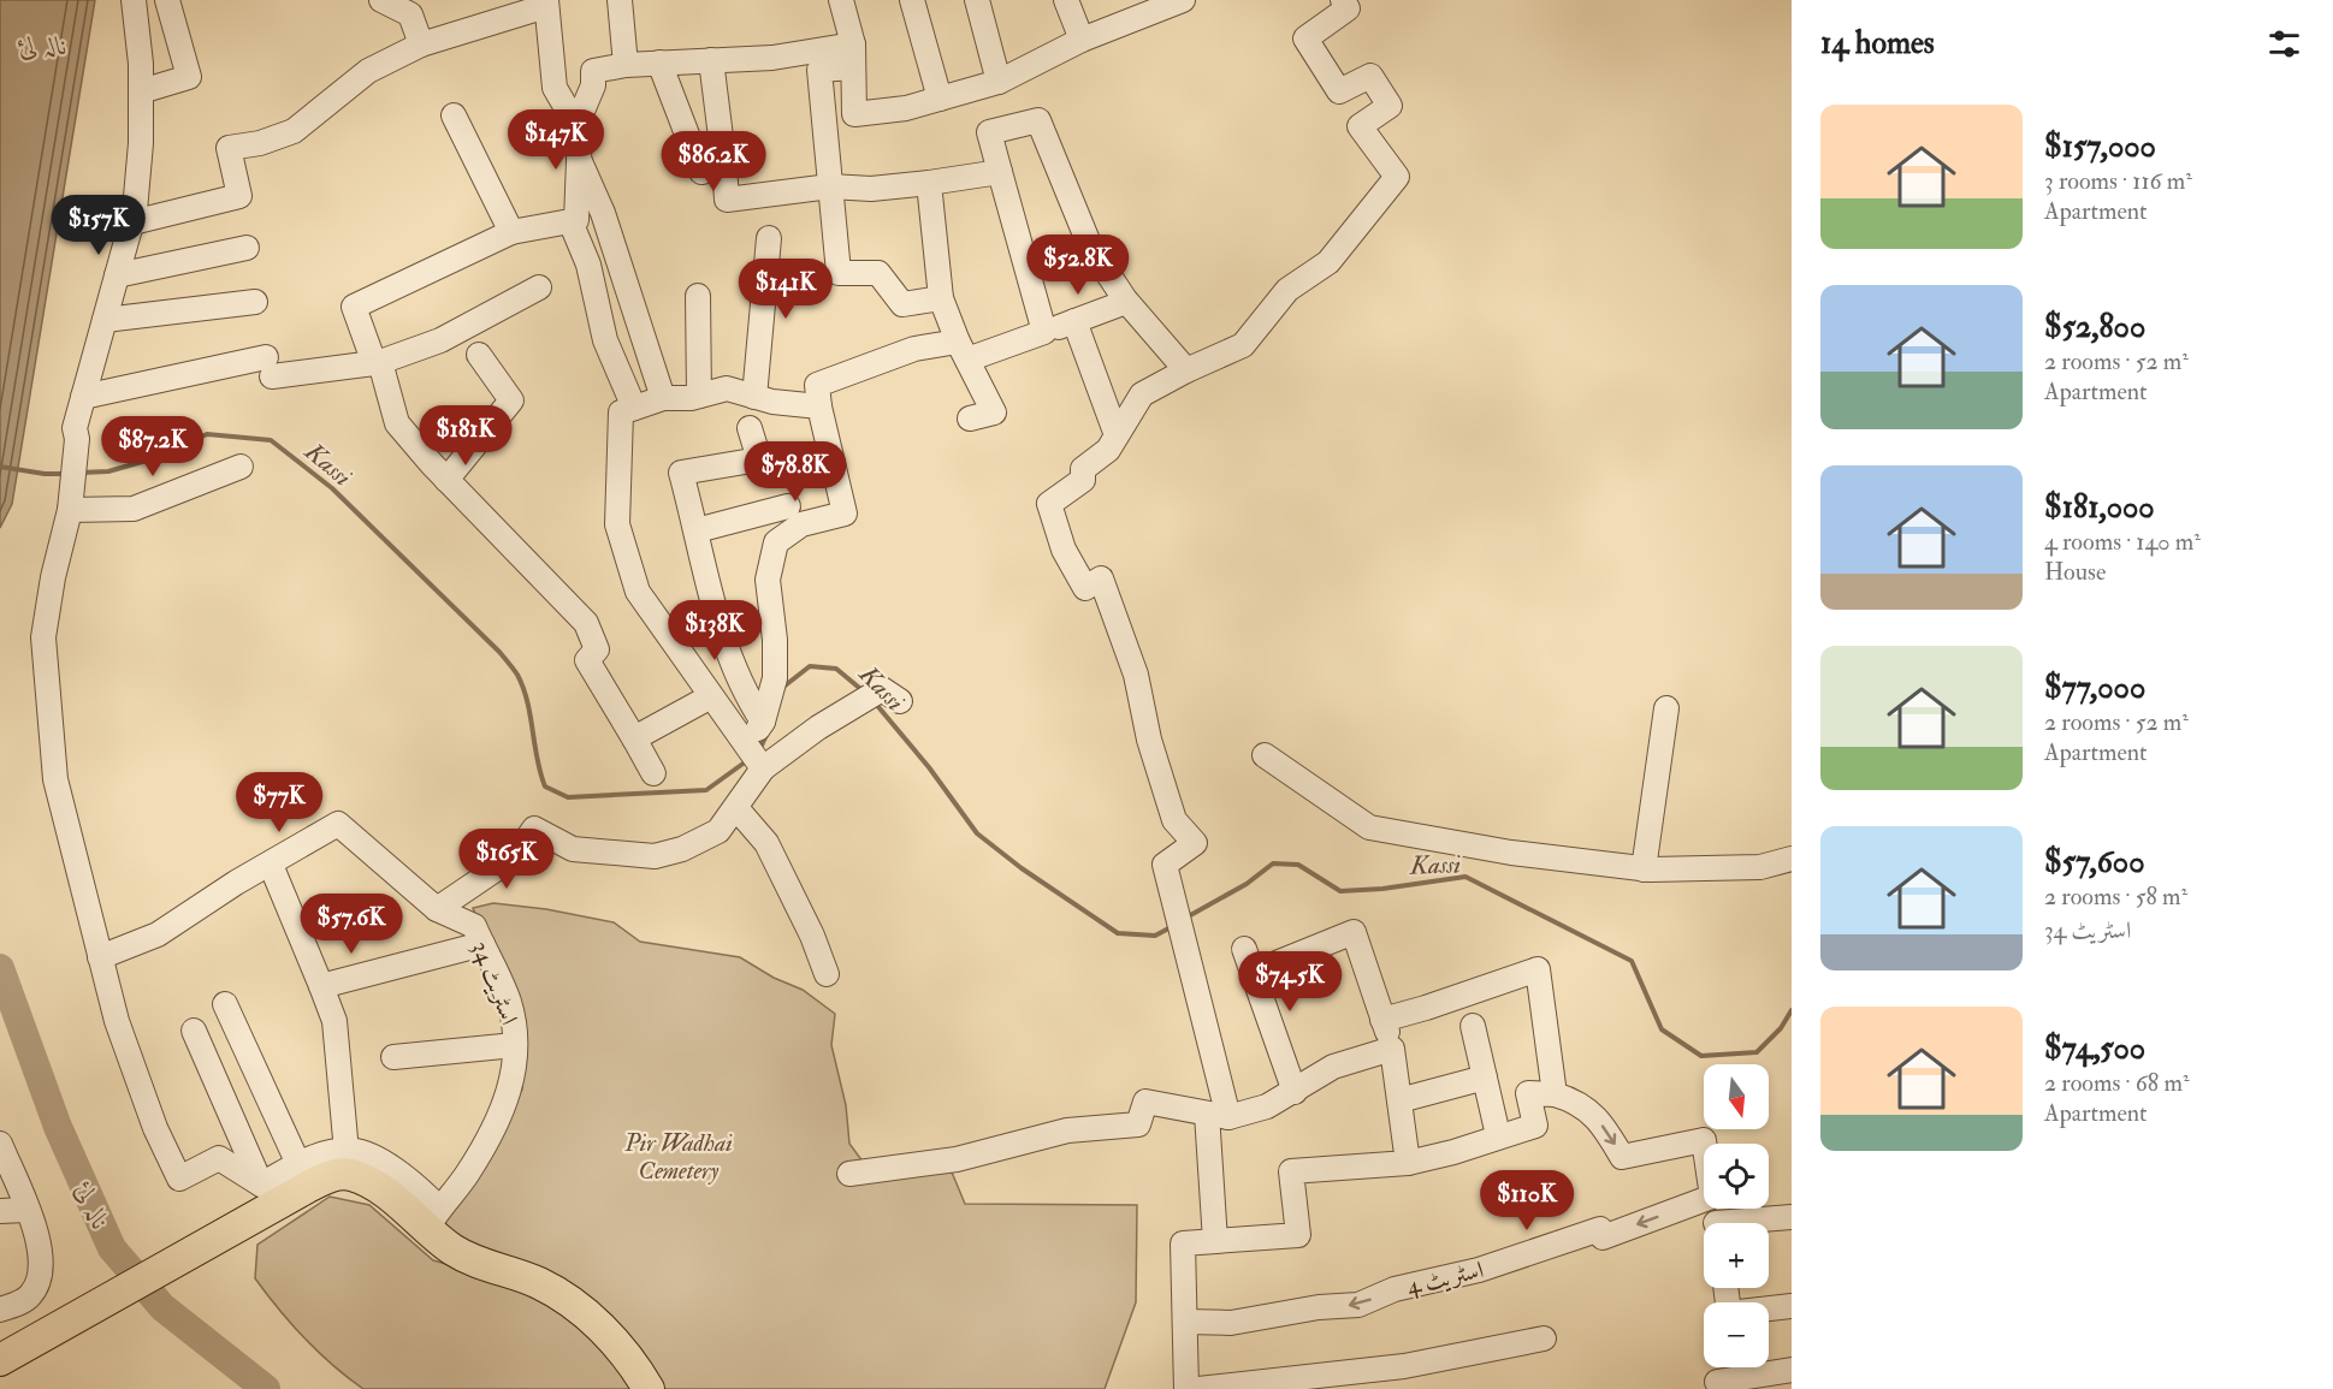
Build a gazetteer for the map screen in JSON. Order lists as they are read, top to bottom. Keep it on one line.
{"streets":{"street":["اسٹریٹ 34","اسٹریٹ 4"]},"water":["نالہ لئ","Kassi"],"parks":["Pir Wadhai Cemetery"],"north":"bottom","page":{"heading":"14 homes","list":[{"name":"$157,000","note":"3 rooms · 116 m² · Apartment"},{"name":"$52,800","note":"2 rooms · 52 m² · Apartment"},{"name":"$181,000","note":"4 rooms · 140 m² · House"},{"name":"$77,000","note":"2 rooms · 52 m² · Apartment"},{"name":"$57,600","note":"2 rooms · 58 m² · اسٹریٹ 34"},{"name":"$74,500","note":"2 rooms · 68 m² · Apartment"}],"price":["$147K","$86.2K","$157K","$52.8K","$141K","$181K","$87.2K","$78.8K","$138K","$77K","$165K","$57.6K","$74.5K","$110K"],"map_buttons":["+","−"]}}
